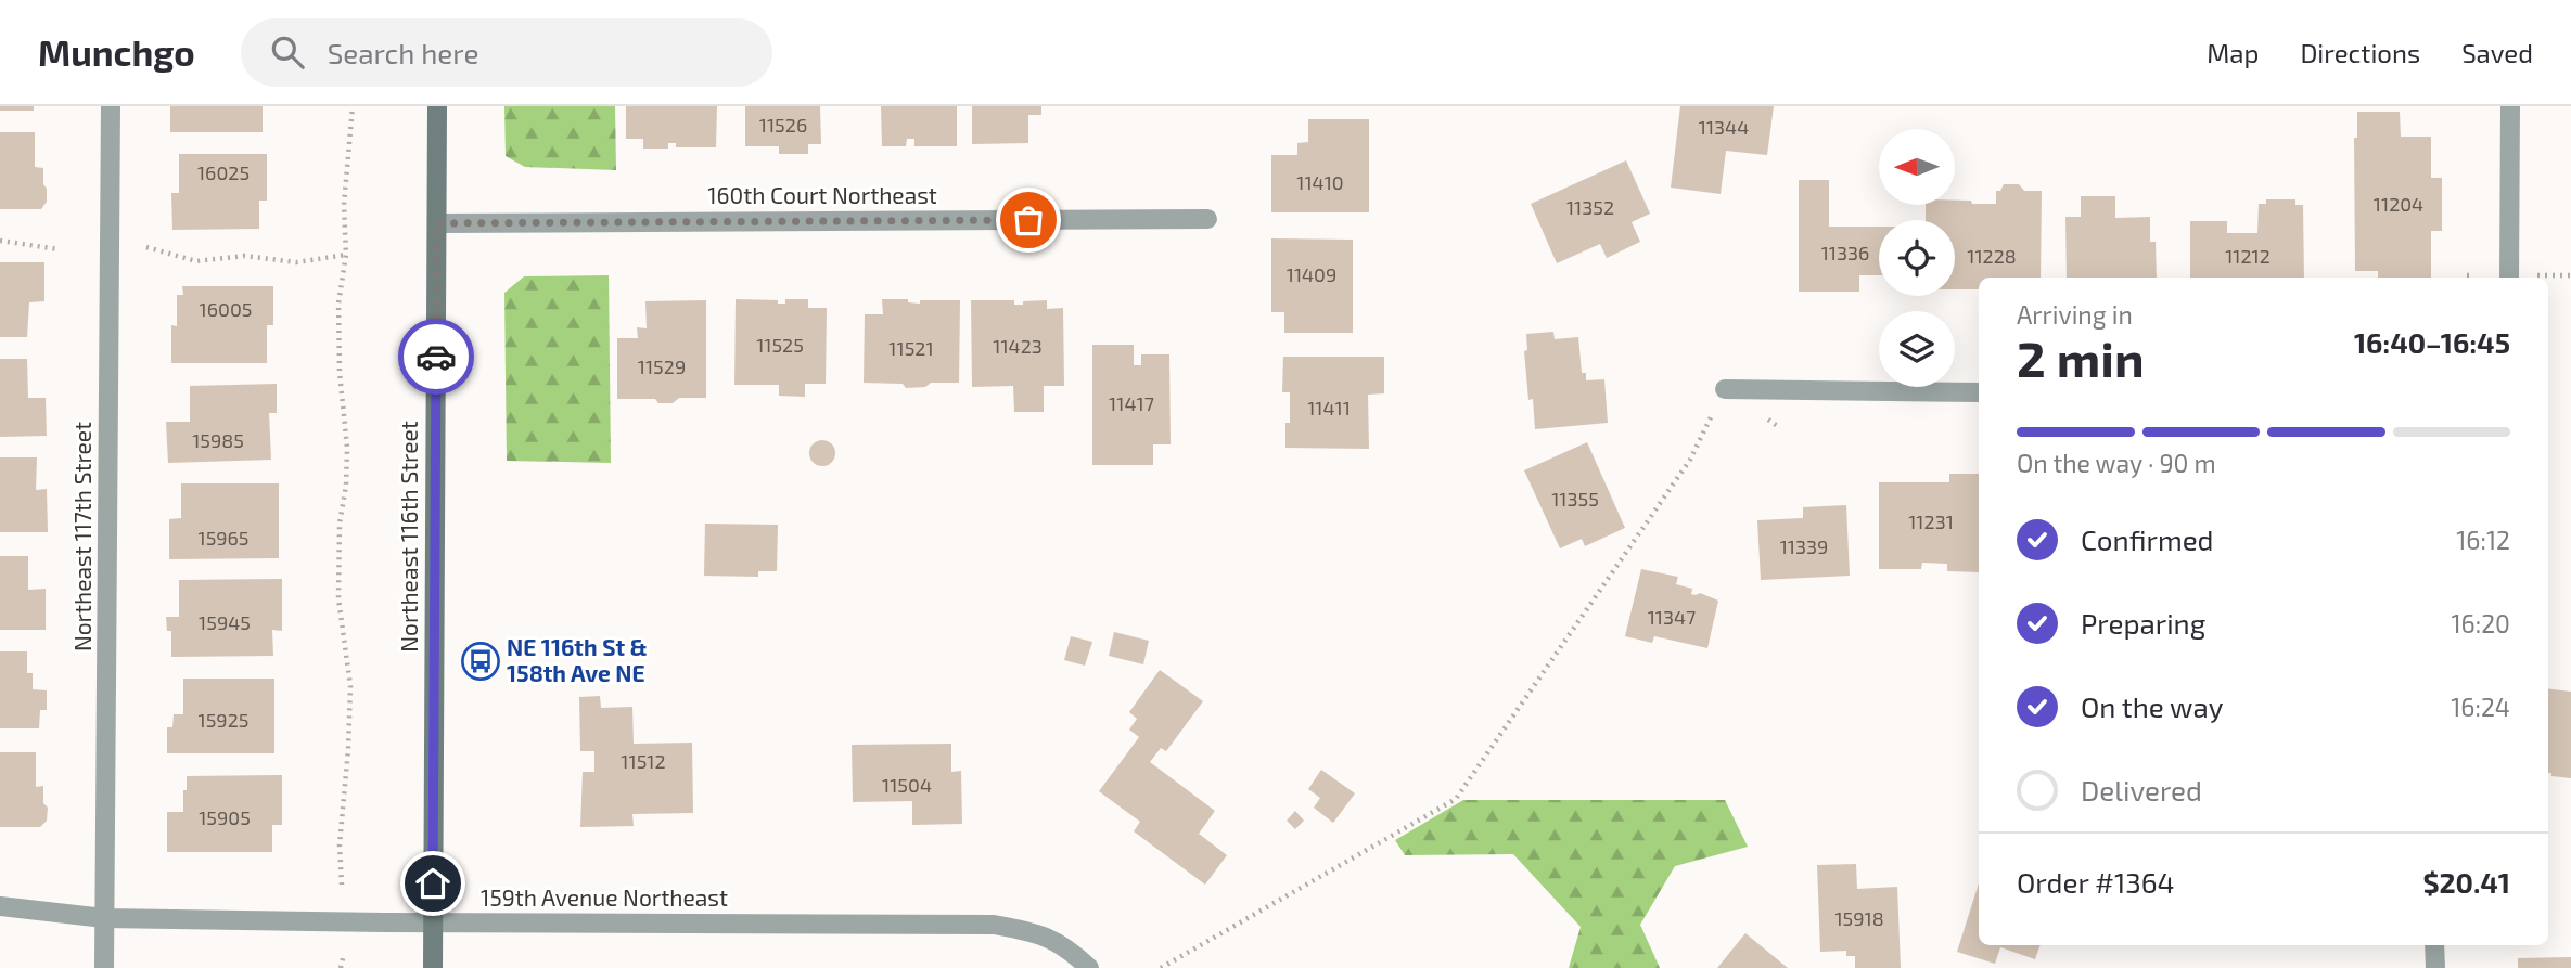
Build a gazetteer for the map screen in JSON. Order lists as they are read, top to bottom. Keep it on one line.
{"streets":{"street":["160th Court Northeast","Northeast 117th Street","Northeast 116th Street","159th Avenue Northeast"]},"crossings":[["160th Court Northeast","Northeast 116th Street"],["Northeast 117th Street","159th Avenue Northeast"],["Northeast 116th Street","159th Avenue Northeast"]],"places":{"bus stop":["NE 116th St & 158th Ave NE"]},"house_numbers":["11526","11344","16025","11410","11204","11352","11336","11228","11212","11409","16005","11525","11423","11521","11529","11417","11411","15985","11355","11231","15965","11339","11347","15945","15925","11512","11504","15905","15918"],"north":"left","page":{"header":"Munchgo","search":"Search here","nav":["Map","Directions","Saved"],"heading":["2 min","Arriving in","16:40–16:45"],"panel":["Order #1364","$20.41"],"bar":"On the way · 90 m","list":[["Confirmed","16:12"],["Preparing","16:20"],["On the way","16:24"],"Delivered"]}}
